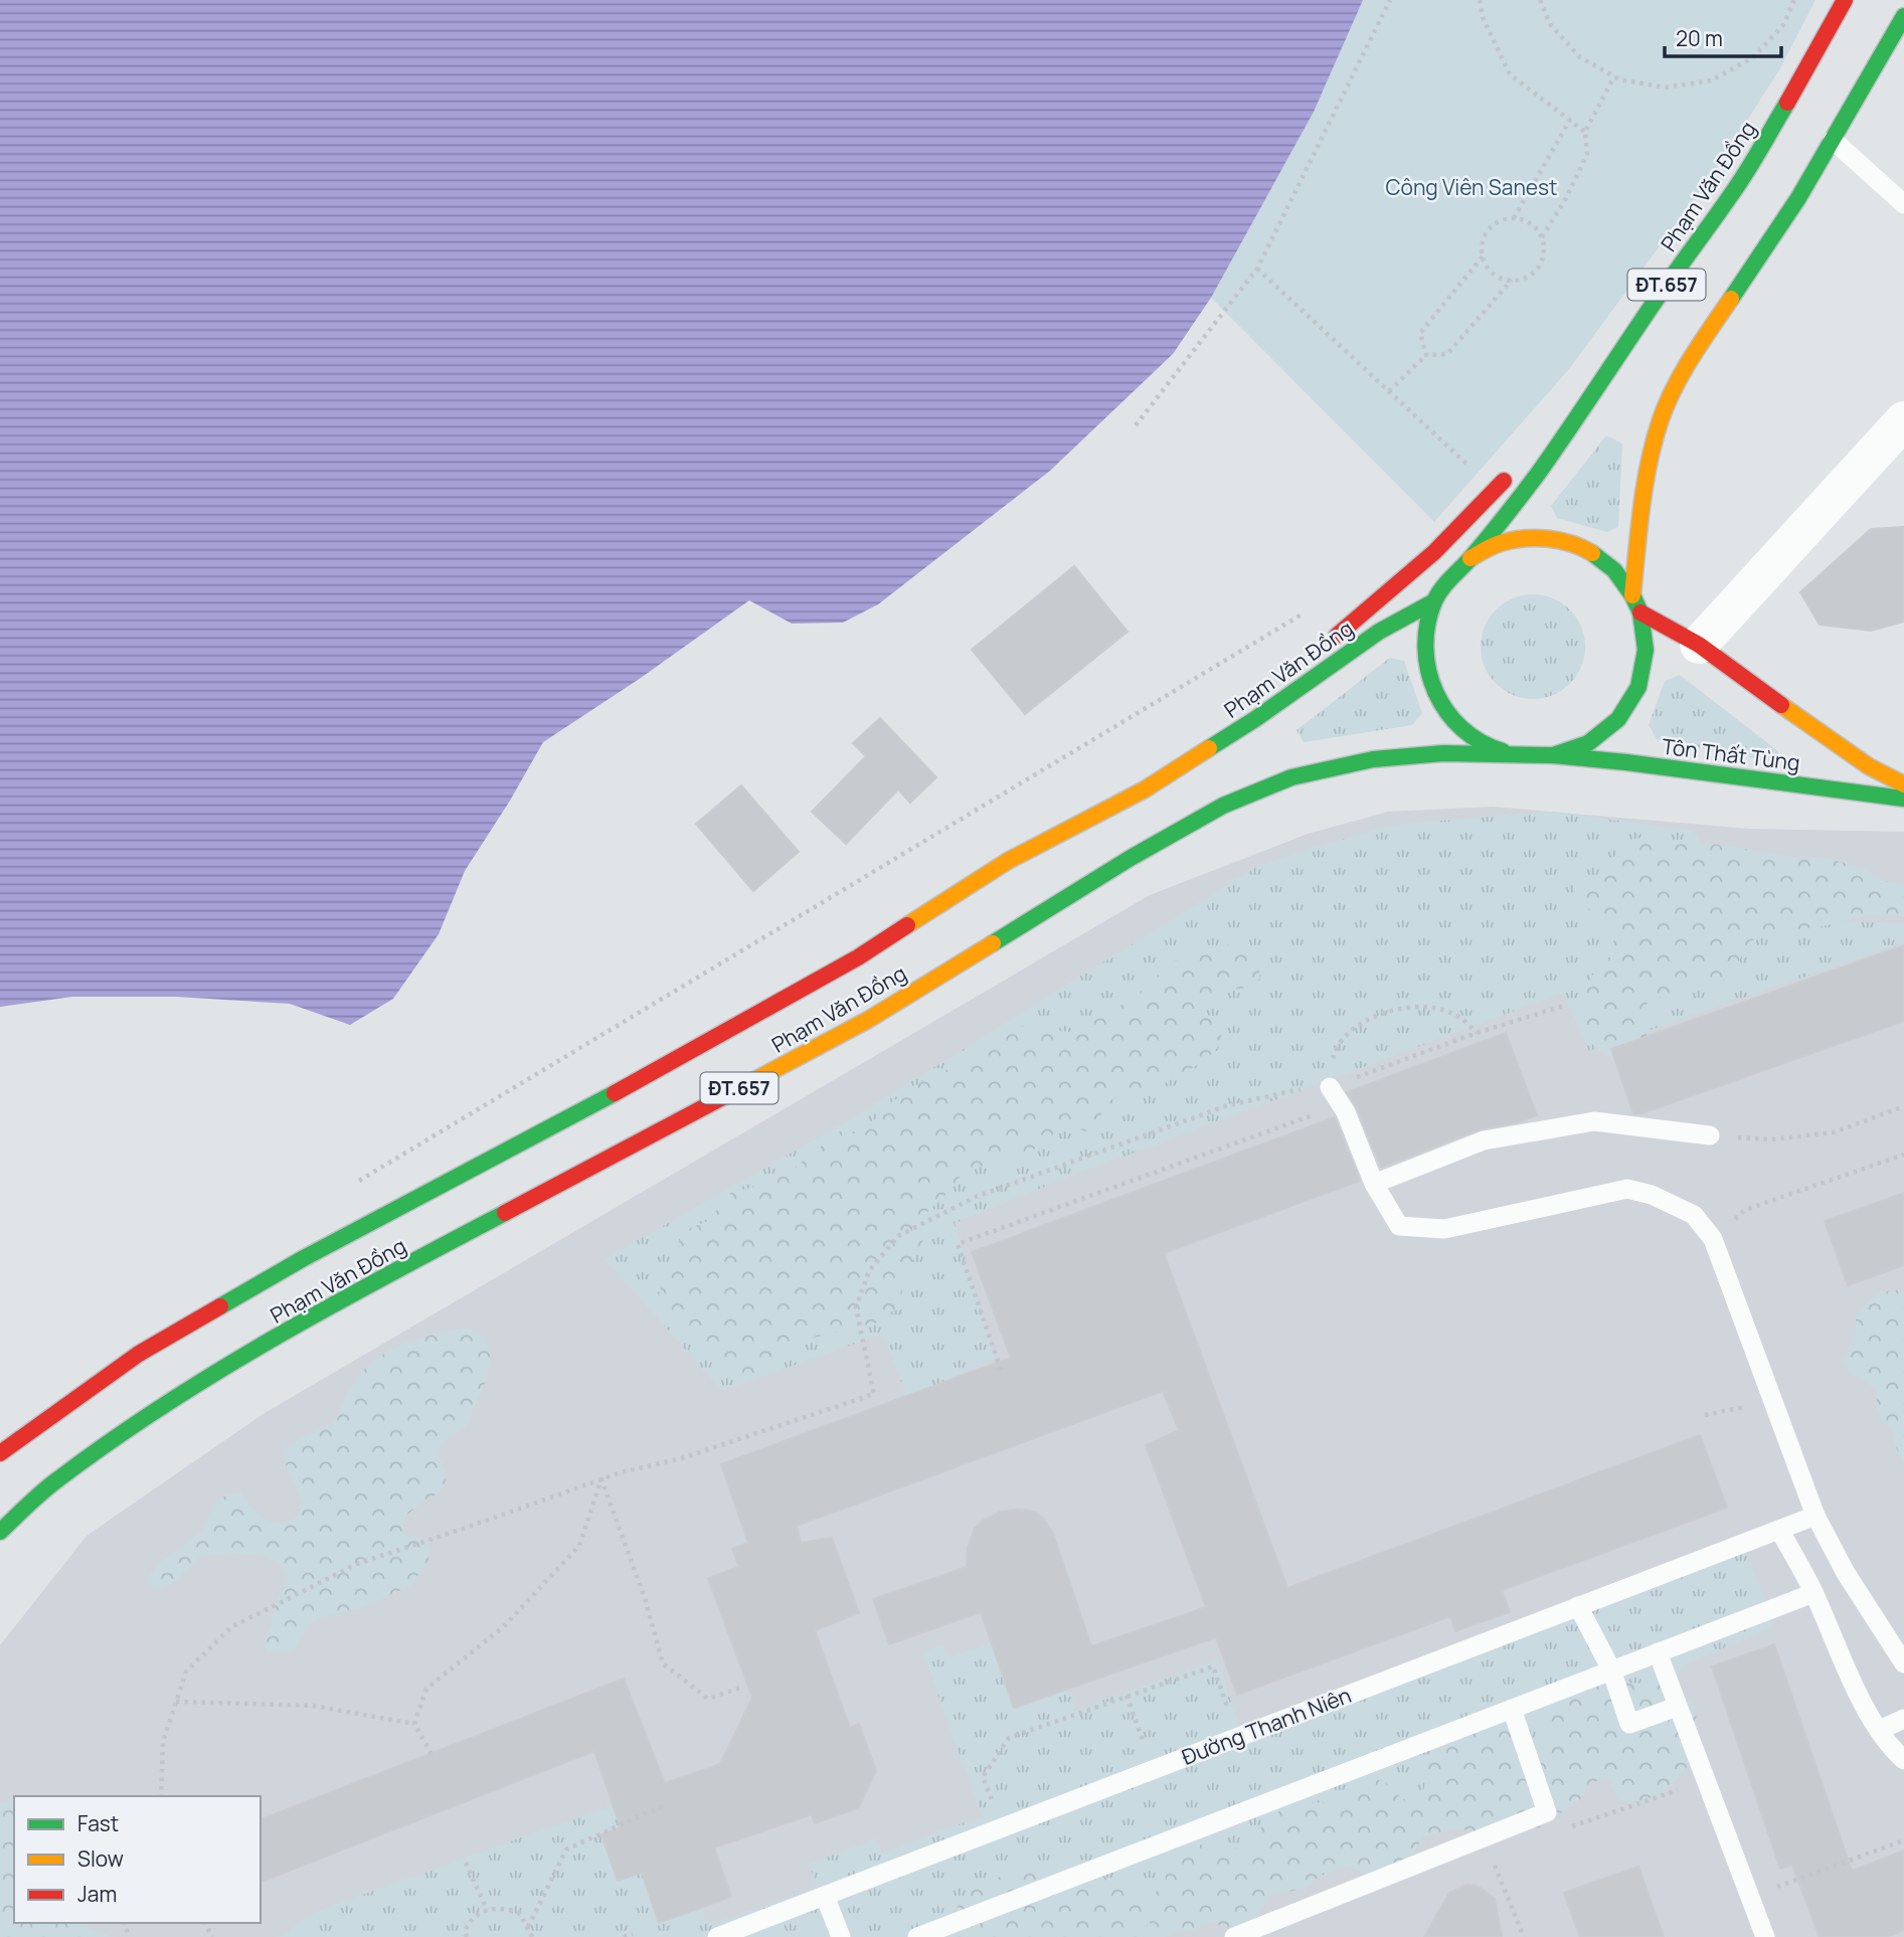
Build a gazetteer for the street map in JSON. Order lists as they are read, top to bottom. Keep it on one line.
{"streets":{"main road":["Phạm Văn Đồng","ĐT.657","Tôn Thất Tùng"],"lane":["Đường Thanh Niên"]},"crossings":[["Phạm Văn Đồng","ĐT.657"],["Phạm Văn Đồng","Tôn Thất Tùng"],["ĐT.657","Tôn Thất Tùng"]],"parks":["Công Viên Sanest"],"legend":["Fast","Slow","Jam"],"scale_bar":"20 m"}
